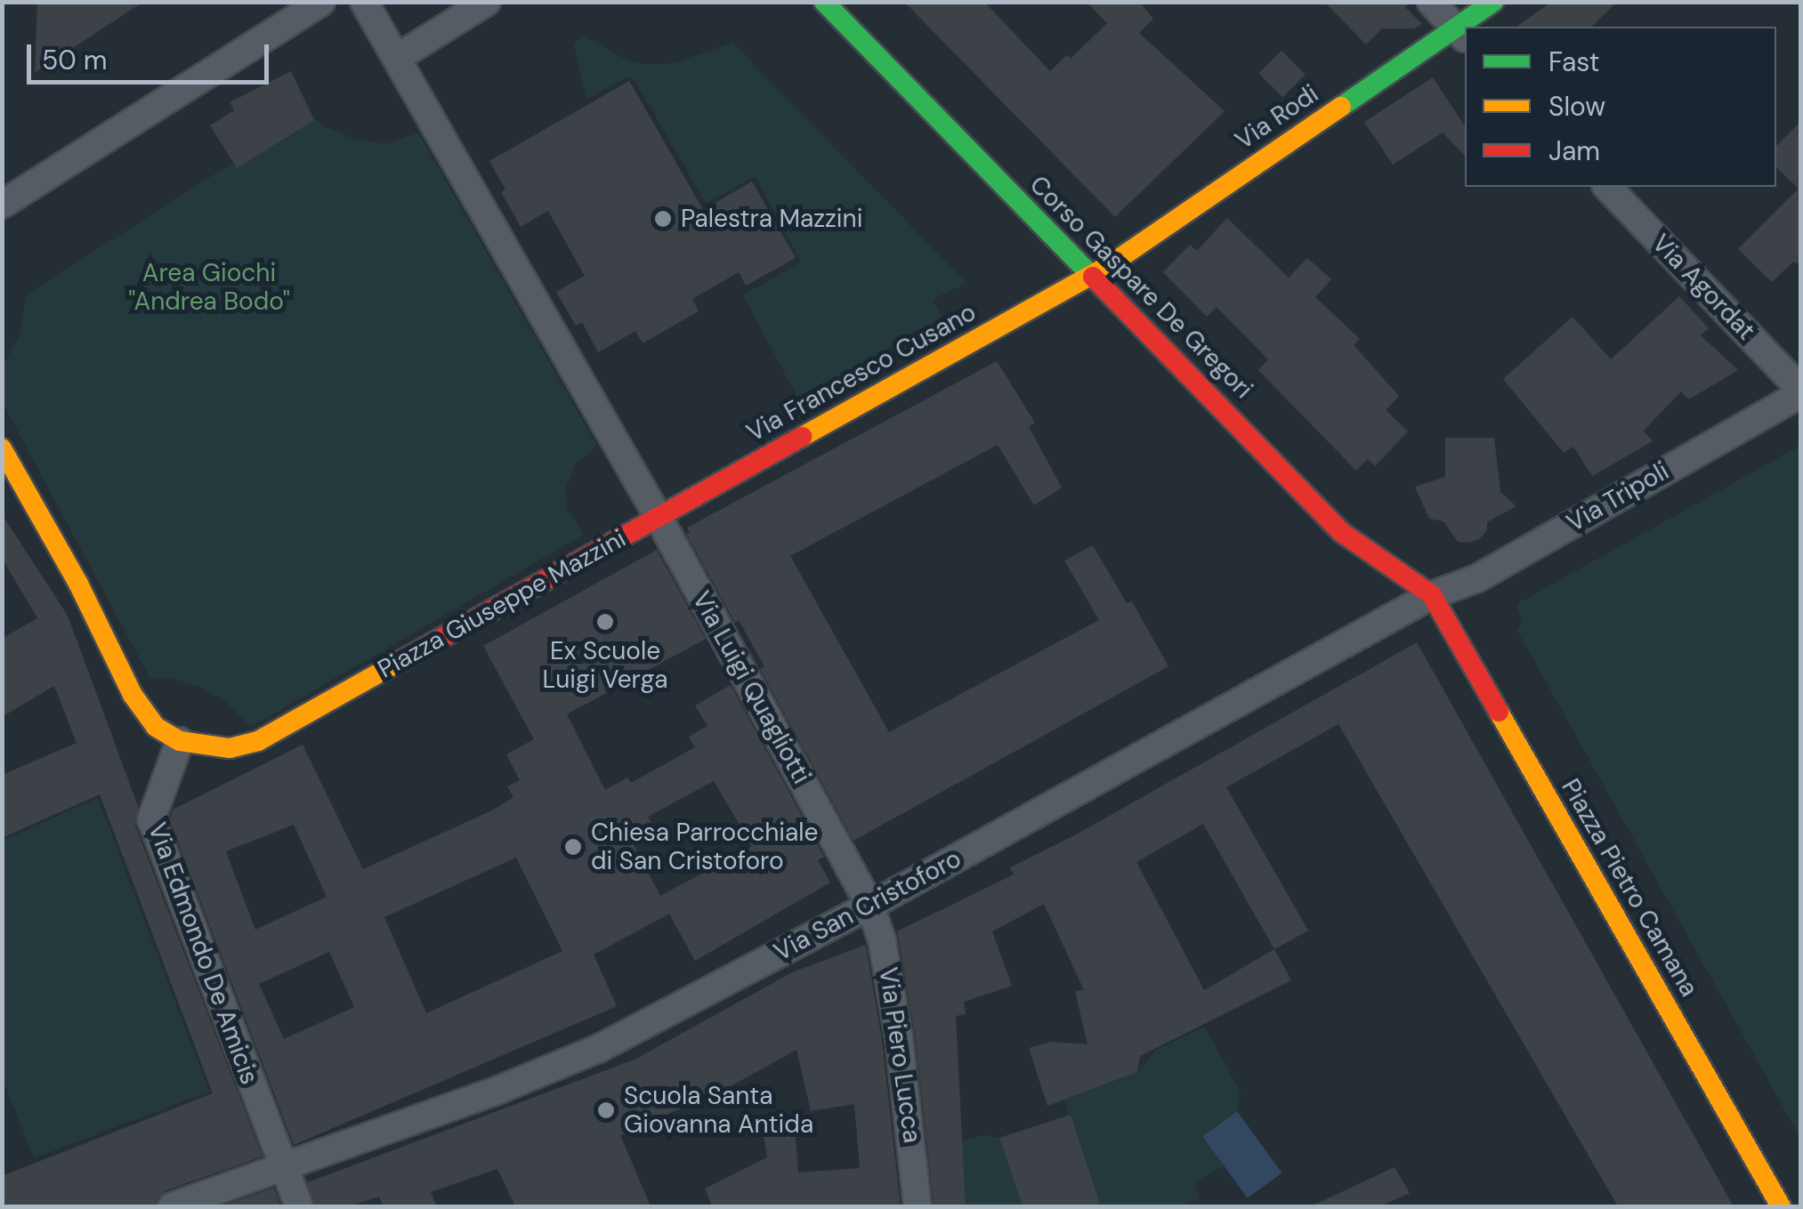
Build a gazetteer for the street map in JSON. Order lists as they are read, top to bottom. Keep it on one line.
{"streets":{"street":["Via Rodi","Corso Gaspare De Gregori","Via Agordat","Via Francesco Cusano","Via Tripoli","Piazza Giuseppe Mazzini","Via Luigi Quagliotti","Piazza Pietro Camana","Via San Cristoforo","Via Edmondo De Amicis","Via Piero Lucca"]},"crossings":[["Via Rodi","Corso Gaspare De Gregori"],["Via Rodi","Via Francesco Cusano"],["Corso Gaspare De Gregori","Via Francesco Cusano"],["Corso Gaspare De Gregori","Via Tripoli"],["Corso Gaspare De Gregori","Piazza Pietro Camana"],["Corso Gaspare De Gregori","Via San Cristoforo"],["Via Agordat","Via Tripoli"],["Via Francesco Cusano","Piazza Giuseppe Mazzini"],["Via Francesco Cusano","Via Luigi Quagliotti"],["Via Tripoli","Piazza Pietro Camana"],["Via Tripoli","Via San Cristoforo"],["Piazza Giuseppe Mazzini","Via Luigi Quagliotti"],["Piazza Giuseppe Mazzini","Via Edmondo De Amicis"],["Via Luigi Quagliotti","Via San Cristoforo"],["Via Luigi Quagliotti","Via Piero Lucca"],["Piazza Pietro Camana","Via San Cristoforo"],["Via San Cristoforo","Via Edmondo De Amicis"],["Via San Cristoforo","Via Piero Lucca"]],"parks":["Area Giochi \"Andrea Bodo\""],"places":["Palestra Mazzini","Ex Scuole Luigi Verga","Chiesa Parrocchiale di San Cristoforo","Scuola Santa Giovanna Antida"],"legend":["Fast","Slow","Jam"],"scale_bar":"50 m"}
